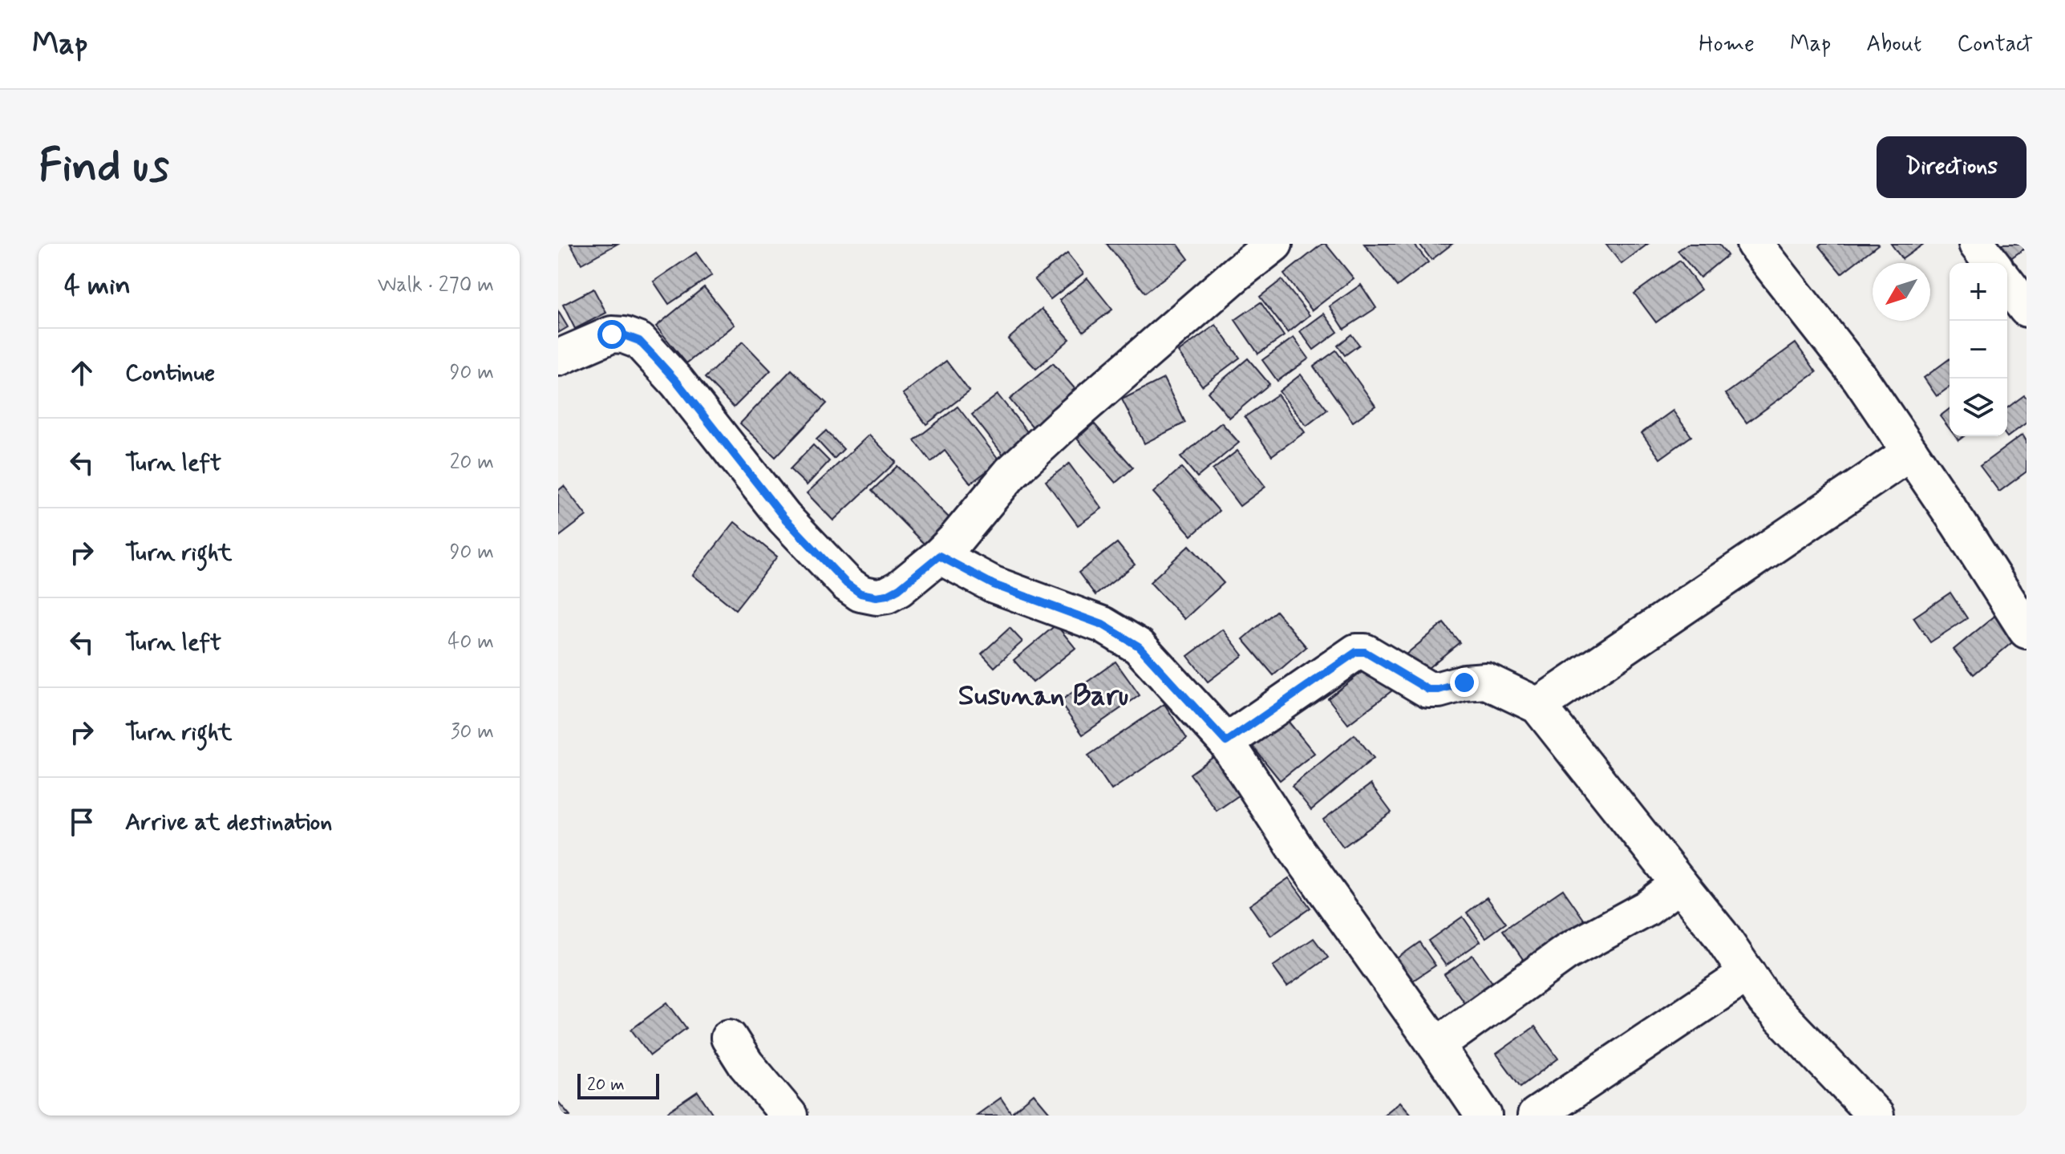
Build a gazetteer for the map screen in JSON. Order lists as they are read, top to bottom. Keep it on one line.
{"districts":["Susunan Baru"],"scale_bar":"20 m","north":"bottom left","page":{"header":"Map","nav":["Home","Map","About","Contact"],"buttons":"Directions","title":"Find us","heading":["4 min","Walk · 270 m"],"map_buttons":["+","−"],"list":[["Continue","90 m"],["Turn left","20 m"],["Turn right","90 m"],["Turn left","40 m"],["Turn right","30 m"],"Arrive at destination"],"scale":"20 m"}}
